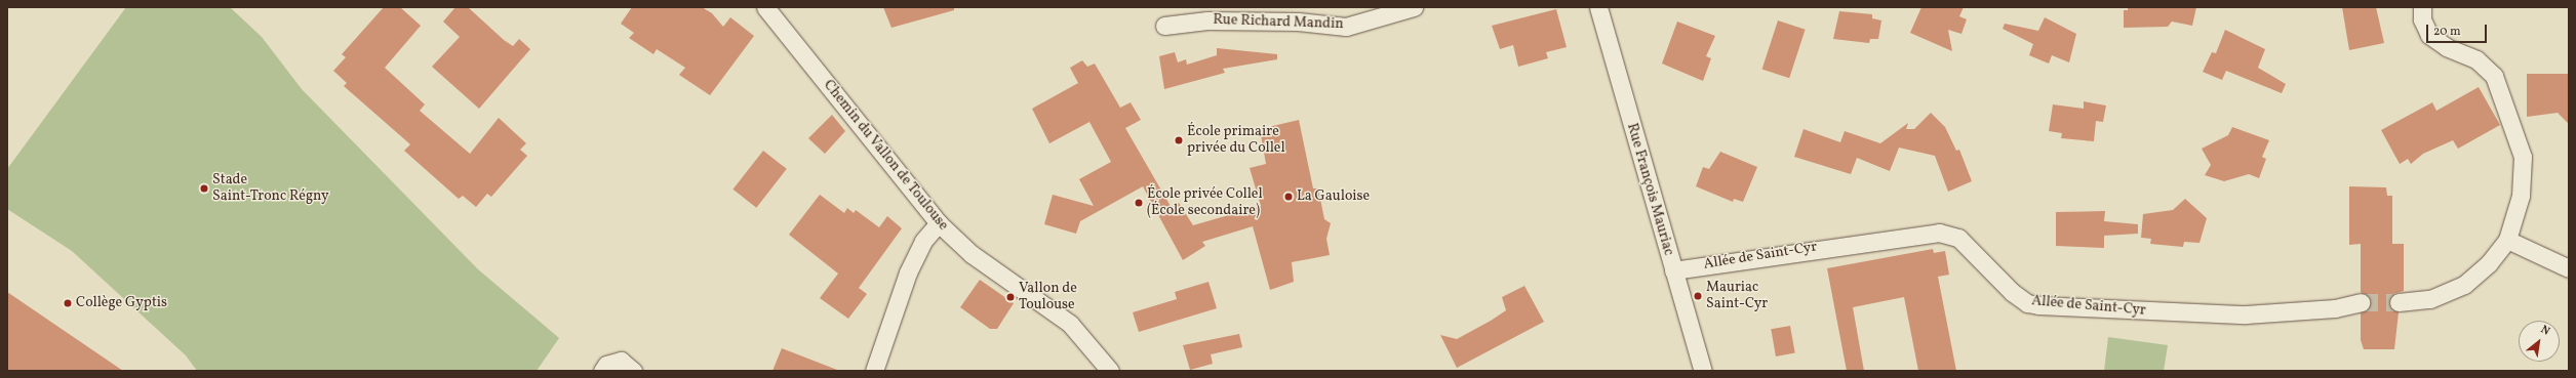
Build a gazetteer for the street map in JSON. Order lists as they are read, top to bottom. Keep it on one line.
{"streets":{"street":["Rue Richard Mandin","Chemin du Vallon de Toulouse","Rue François Mauriac","Allée de Saint-Cyr"]},"crossings":[["Rue François Mauriac","Allée de Saint-Cyr"]],"places":["École primaire privée du Collel","Stade Saint-Tronc Régny","La Gauloise","École privée Collel (École secondaire)","Mauriac Saint-Cyr","Vallon de Toulouse","Collège Gyptis"],"scale_bar":"20 m","north":"top right"}
